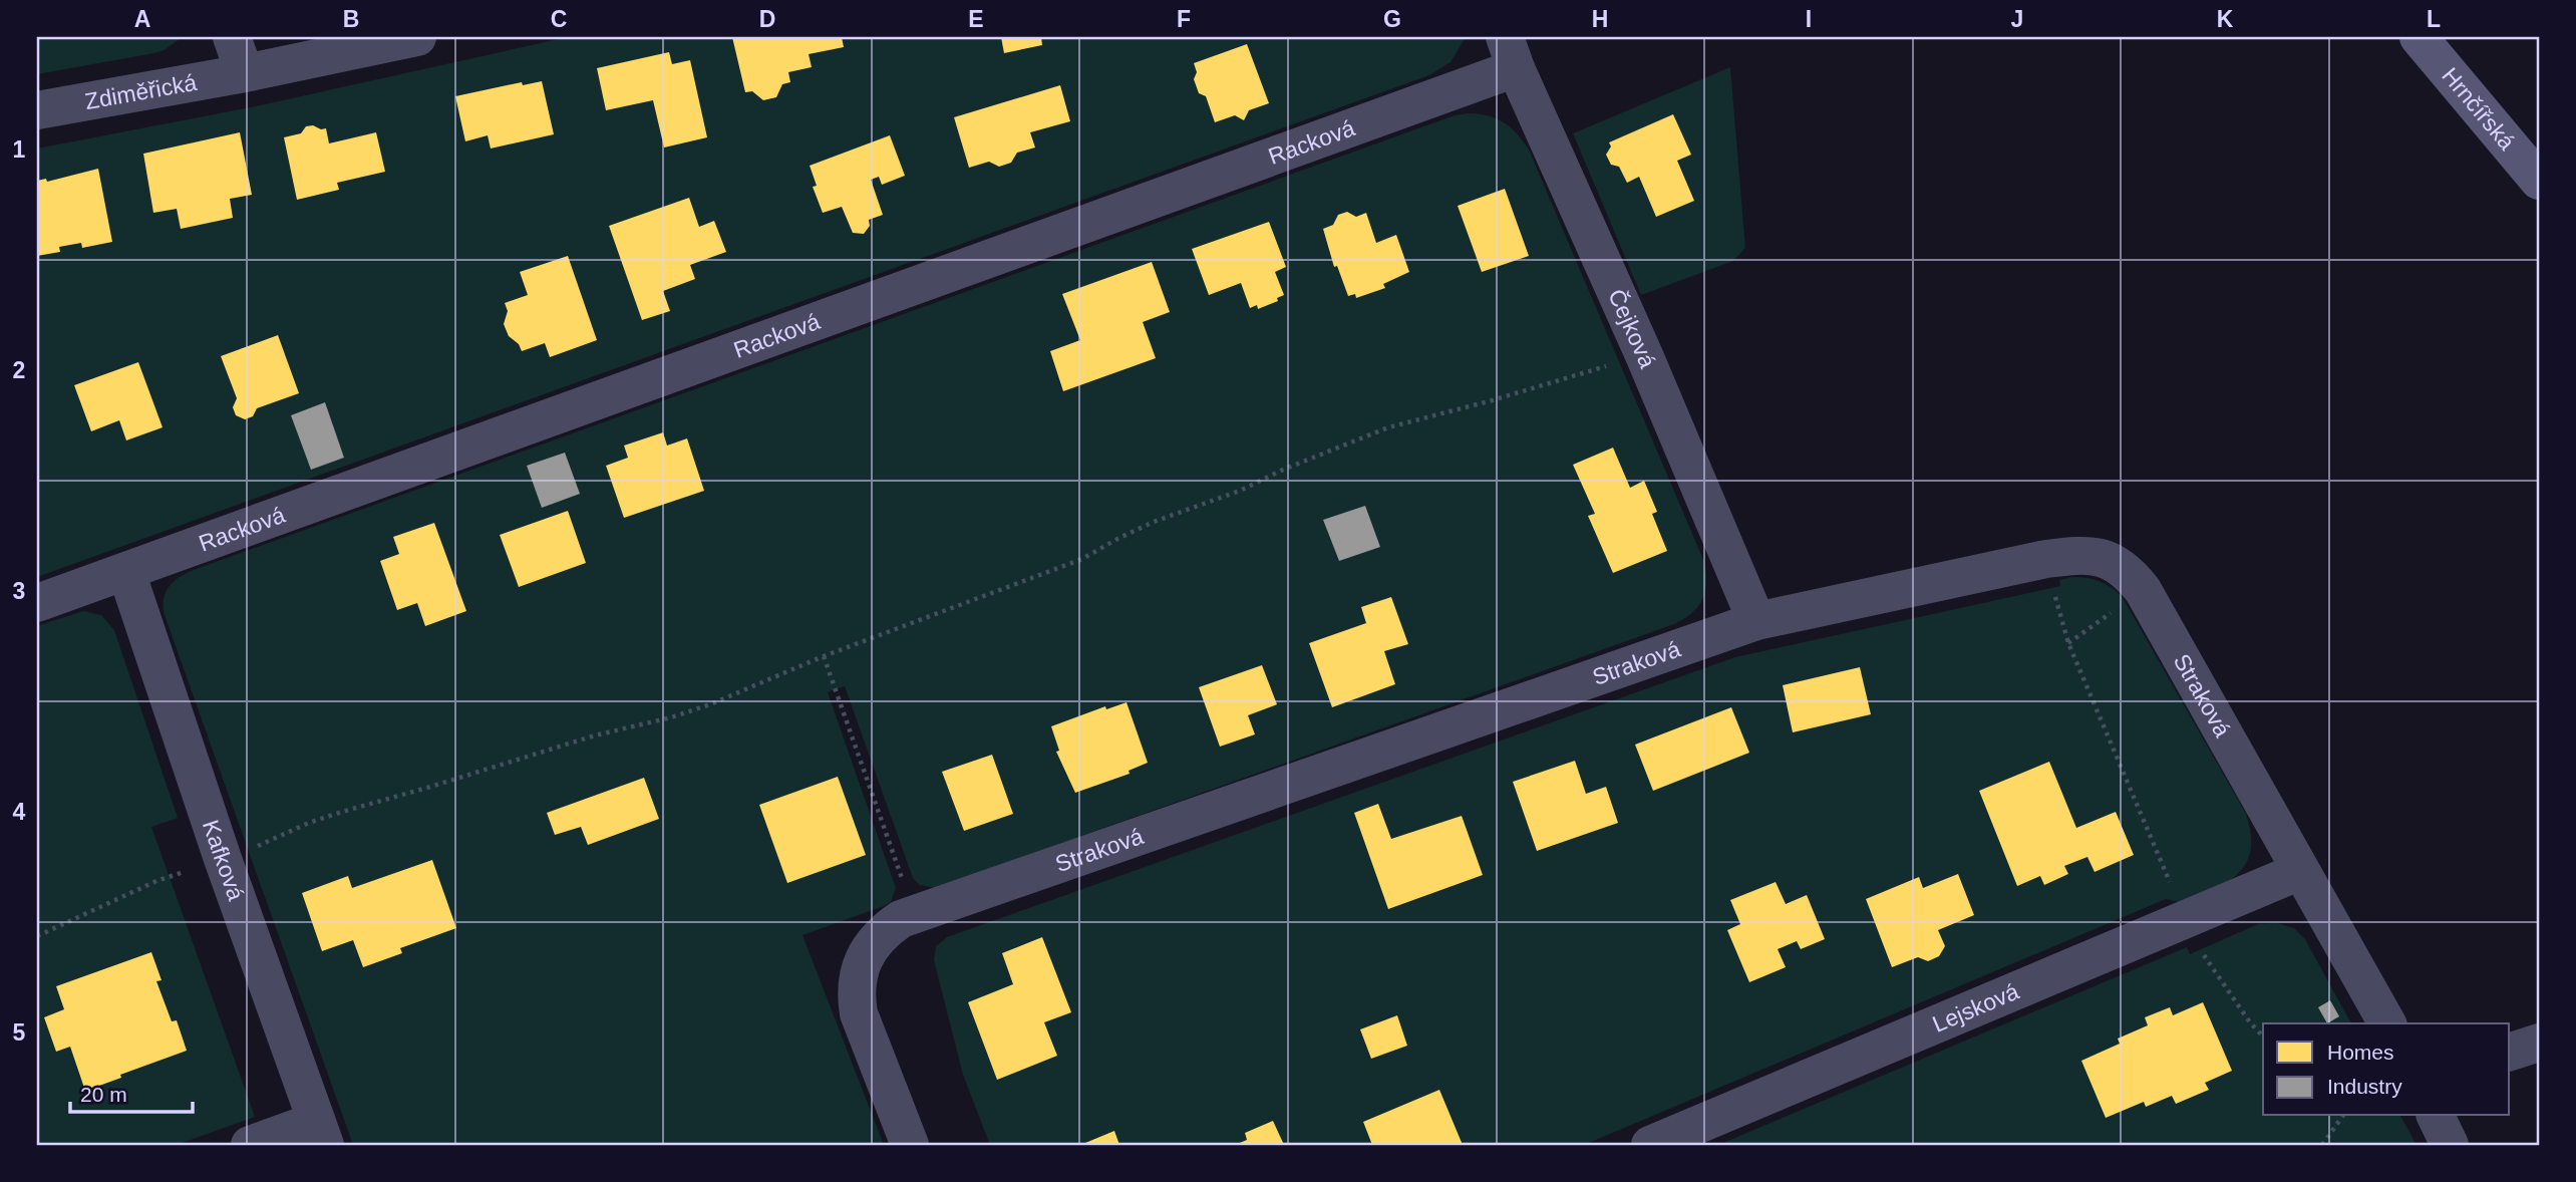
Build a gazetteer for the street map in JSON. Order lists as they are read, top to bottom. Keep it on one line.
{"streets":{"street":["Zdiměřická","Hrnčířská","Racková","Čejková","Straková","Kafková","Lejsková"]},"crossings":[["Racková","Čejková"],["Racková","Kafková"],["Čejková","Straková"],["Straková","Lejsková"]],"legend":["Homes","Industry"],"scale_bar":"20 m","grid":{"columns":["A","B","C","D","E","F","G","H","I","J","K","L"],"rows":["1","2","3","4","5"]}}
